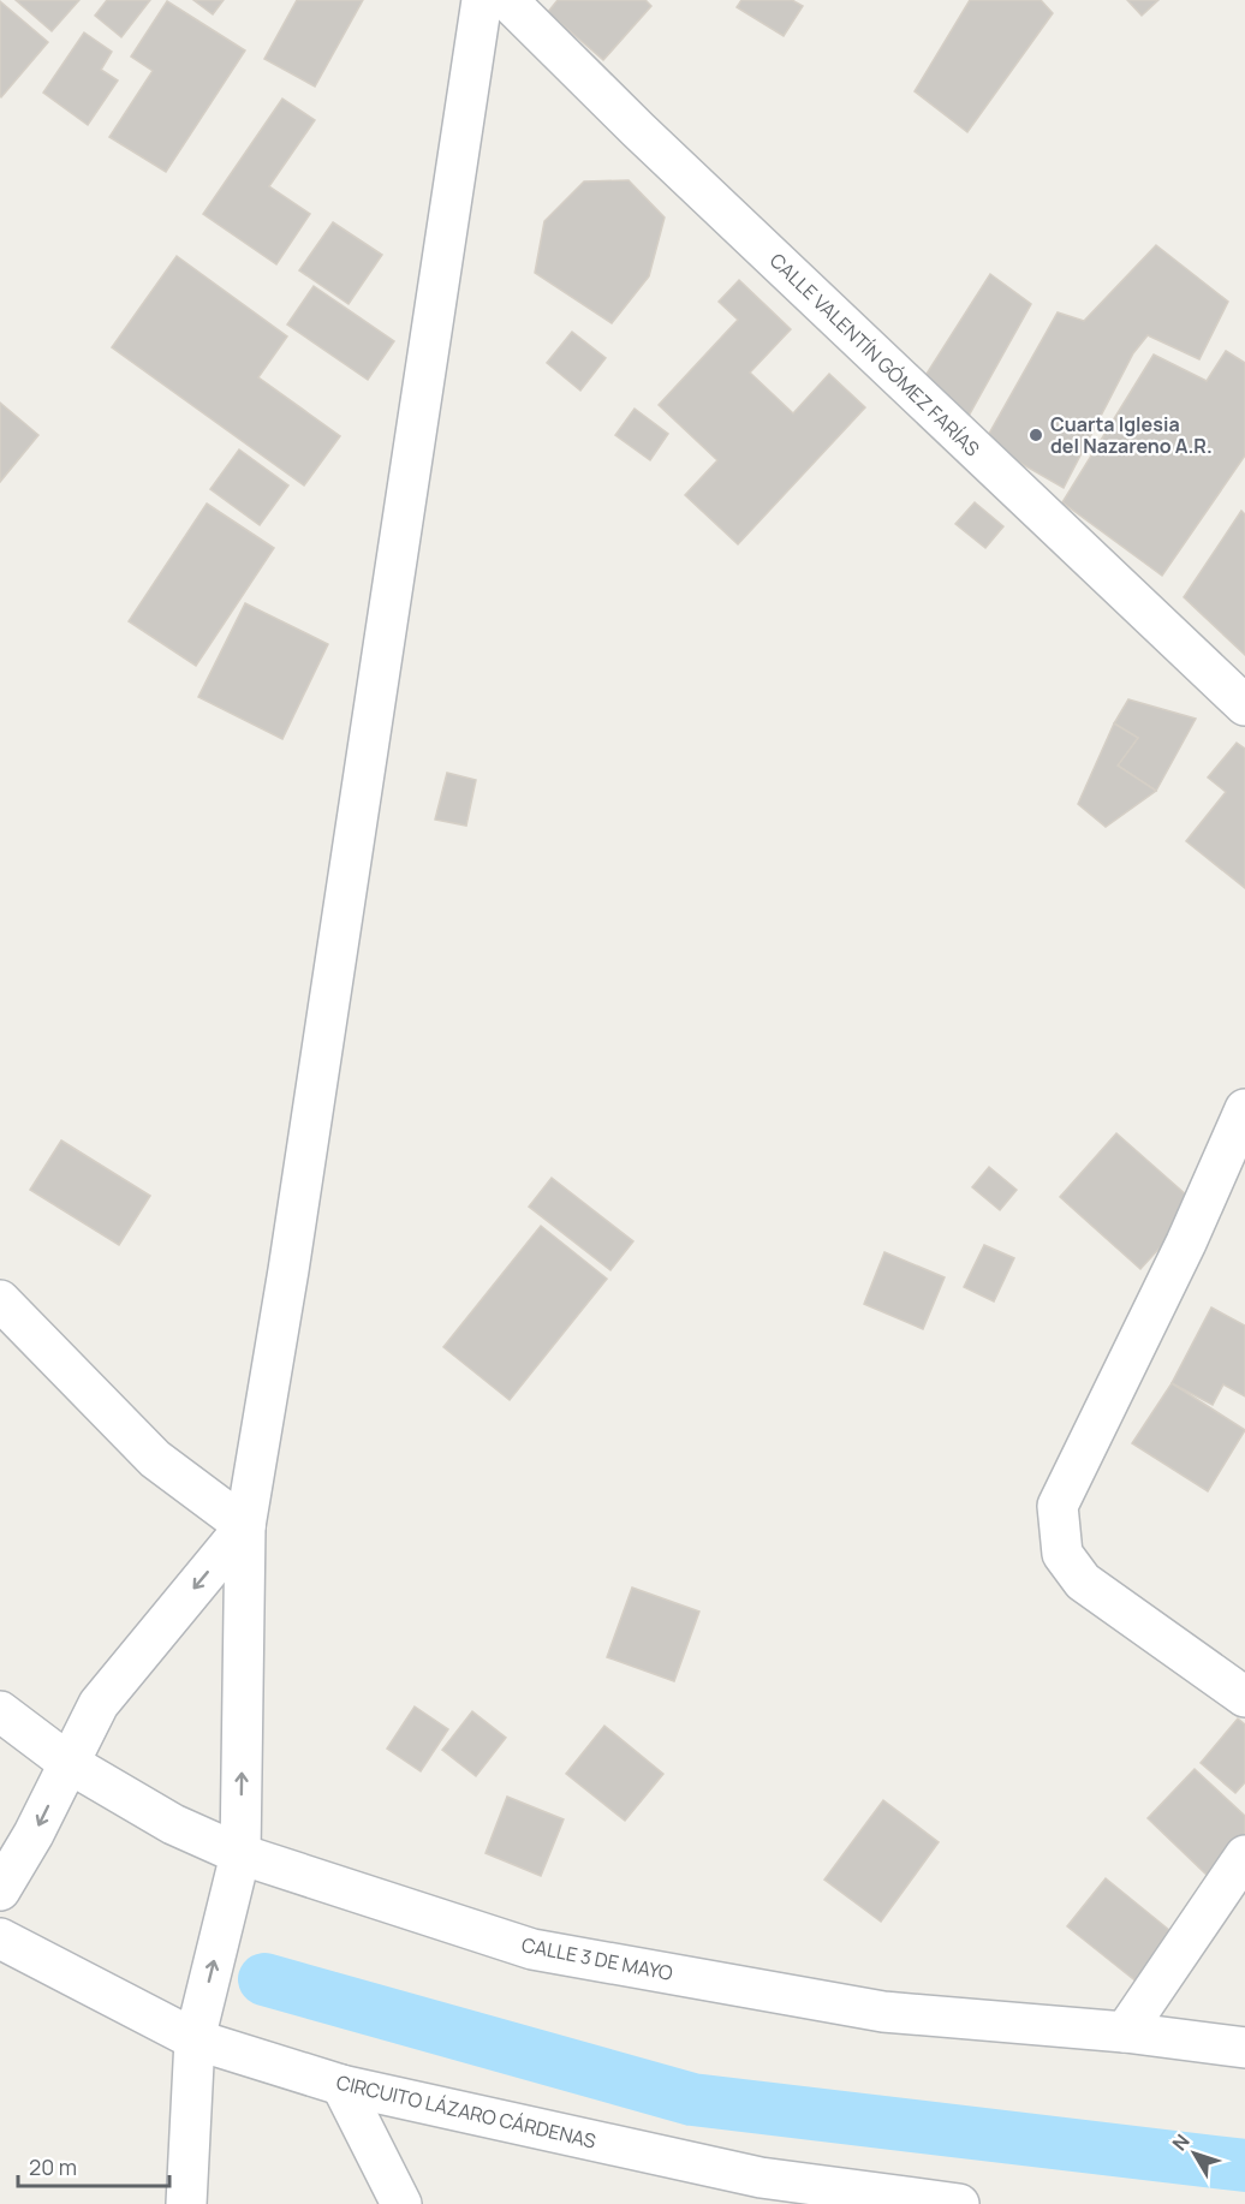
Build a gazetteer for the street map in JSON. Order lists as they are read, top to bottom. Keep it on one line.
{"streets":{"street":["CALLE VALENTÍN GÓMEZ FARÍAS","CALLE 3 DE MAYO","CIRCUITO LÁZARO CÁRDENAS"]},"places":["Cuarta Iglesia del Nazareno A.R."],"scale_bar":"20 m","north":"top left"}
